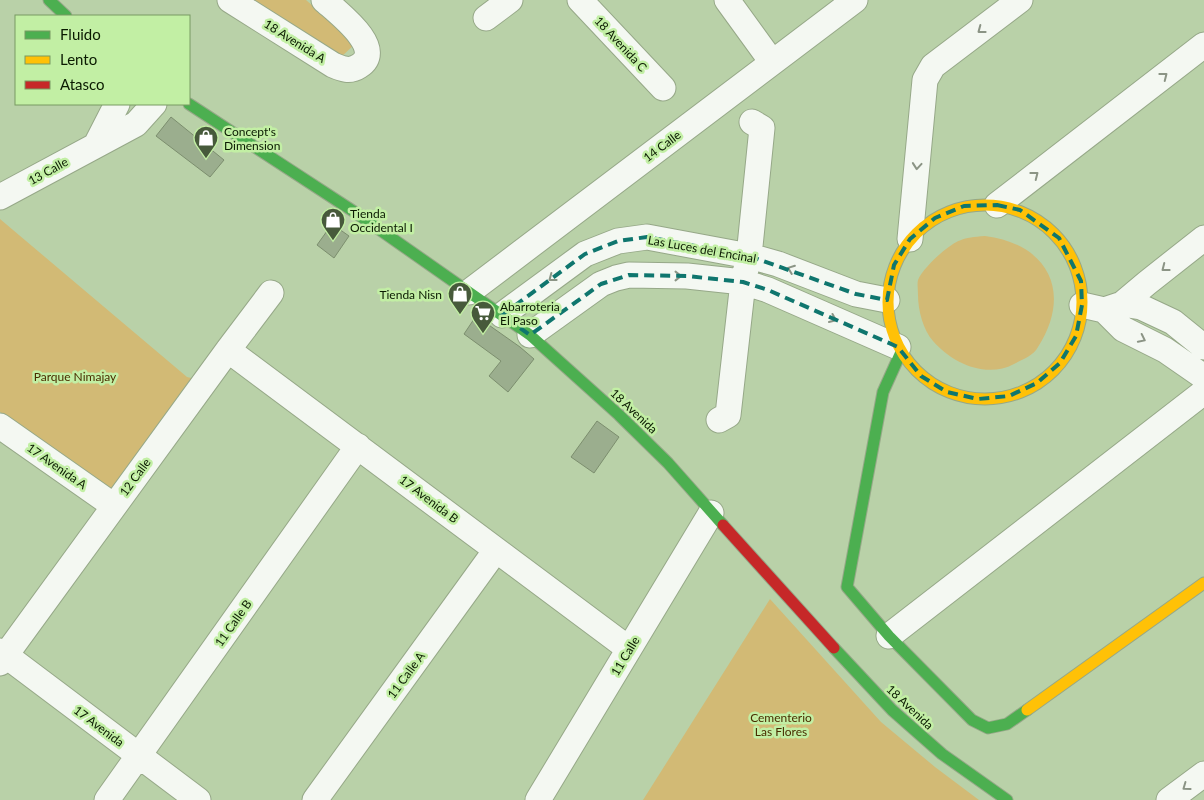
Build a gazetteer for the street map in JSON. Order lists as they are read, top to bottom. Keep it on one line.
{"streets":{"street":["18 Avenida A","18 Avenida C","14 Calle","13 Calle","Las Luces del Encinal","18 Avenida","17 Avenida A","12 Calle","17 Avenida B","11 Calle B","11 Calle","11 Calle A","17 Avenida"]},"crossings":[["14 Calle","18 Avenida"],["Las Luces del Encinal","18 Avenida"],["18 Avenida","11 Calle"],["17 Avenida A","12 Calle"],["12 Calle","17 Avenida B"],["12 Calle","17 Avenida"],["17 Avenida B","11 Calle B"],["17 Avenida B","11 Calle"],["17 Avenida B","11 Calle A"],["11 Calle B","17 Avenida"]],"parks":["Parque Nimajay","Cementerio Las Flores"],"places":{"shop":["Concept's Dimension","Tienda Occidental I","Tienda Nisn"],"supermarket":["Abarroteria El Paso"]},"legend":["Fluido","Lento","Atasco"]}
